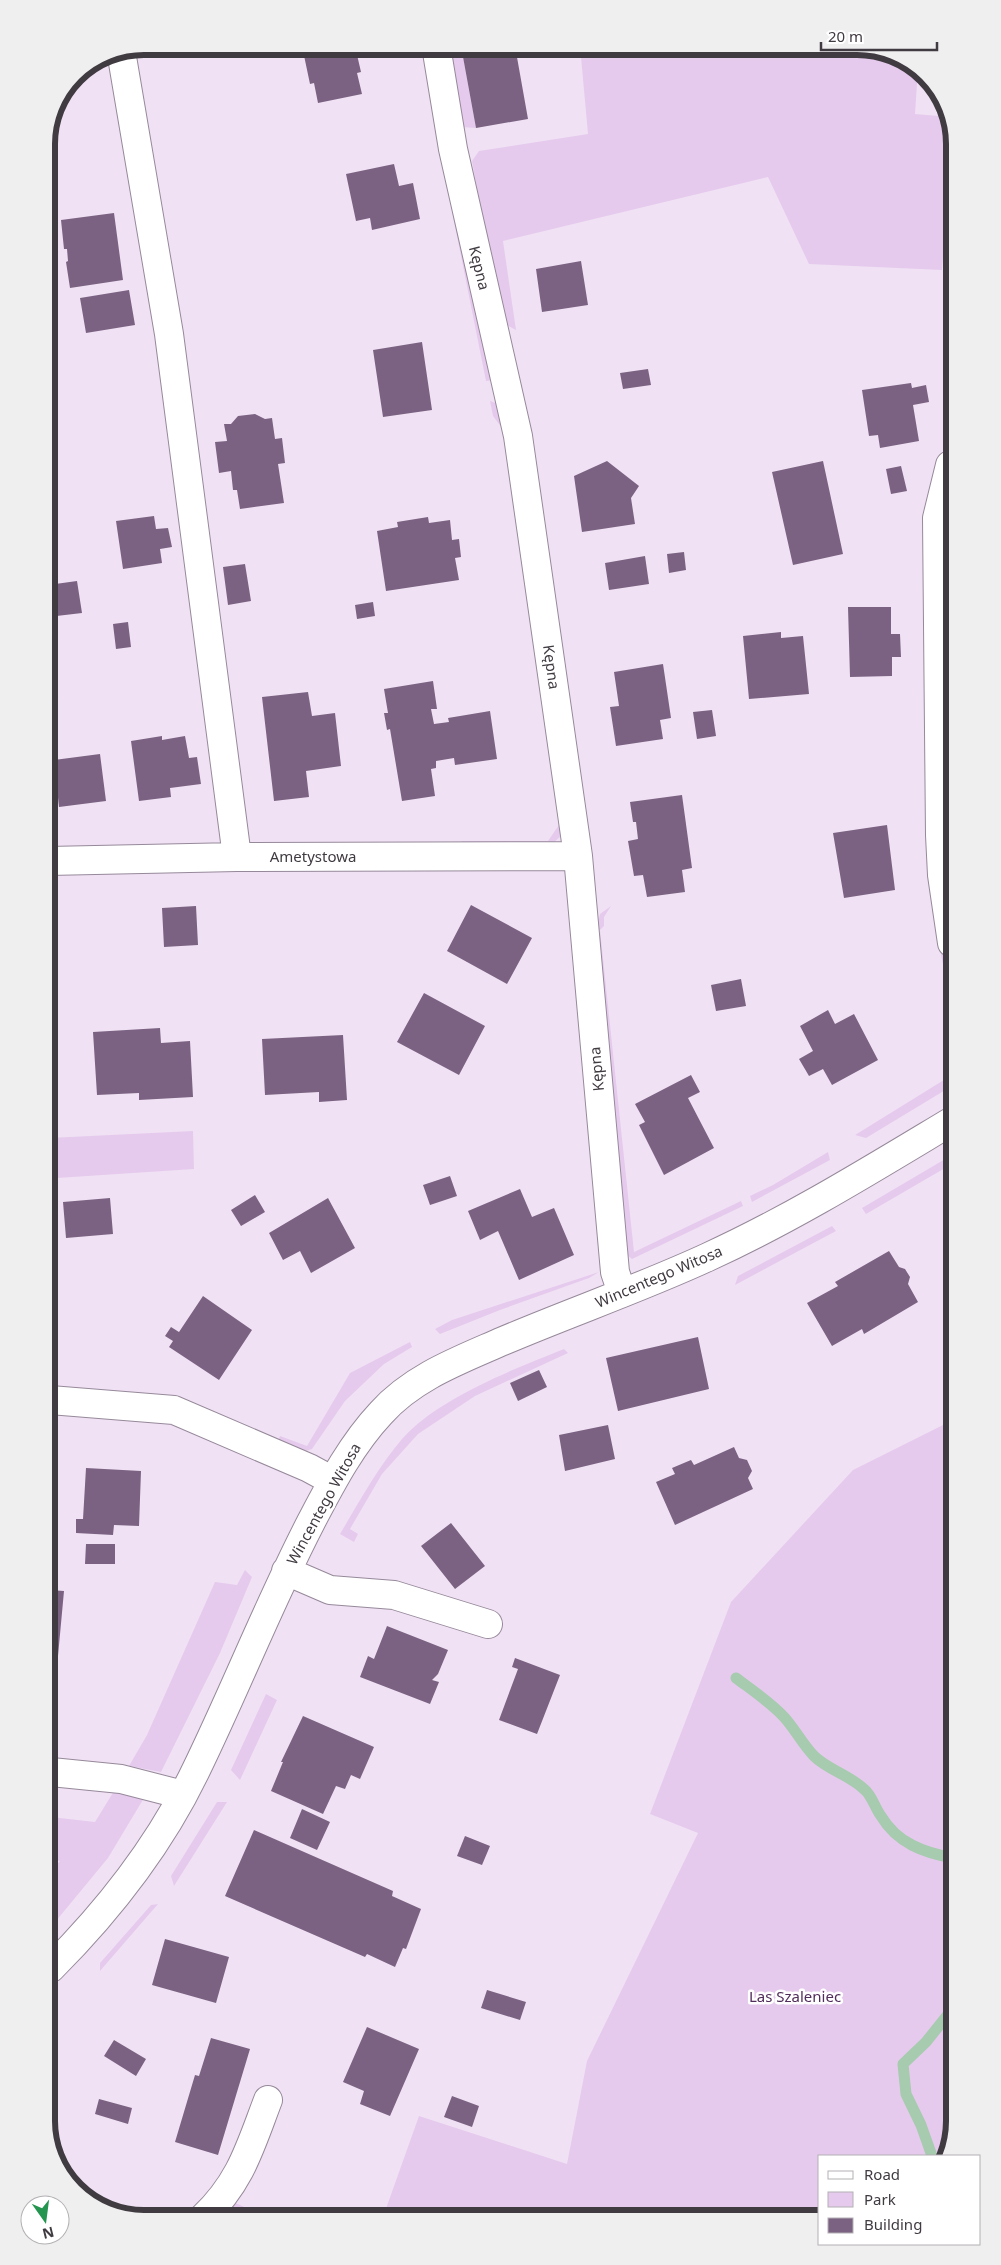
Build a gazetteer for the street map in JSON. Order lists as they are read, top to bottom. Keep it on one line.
{"streets":{"street":["Kępna","Ametystowa","Wincentego Witosa"]},"crossings":[["Kępna","Ametystowa"],["Kępna","Wincentego Witosa"]],"parks":["Las Szaleniec"],"legend":["Road","Park","Building"],"scale_bar":"20 m","north":"bottom"}
